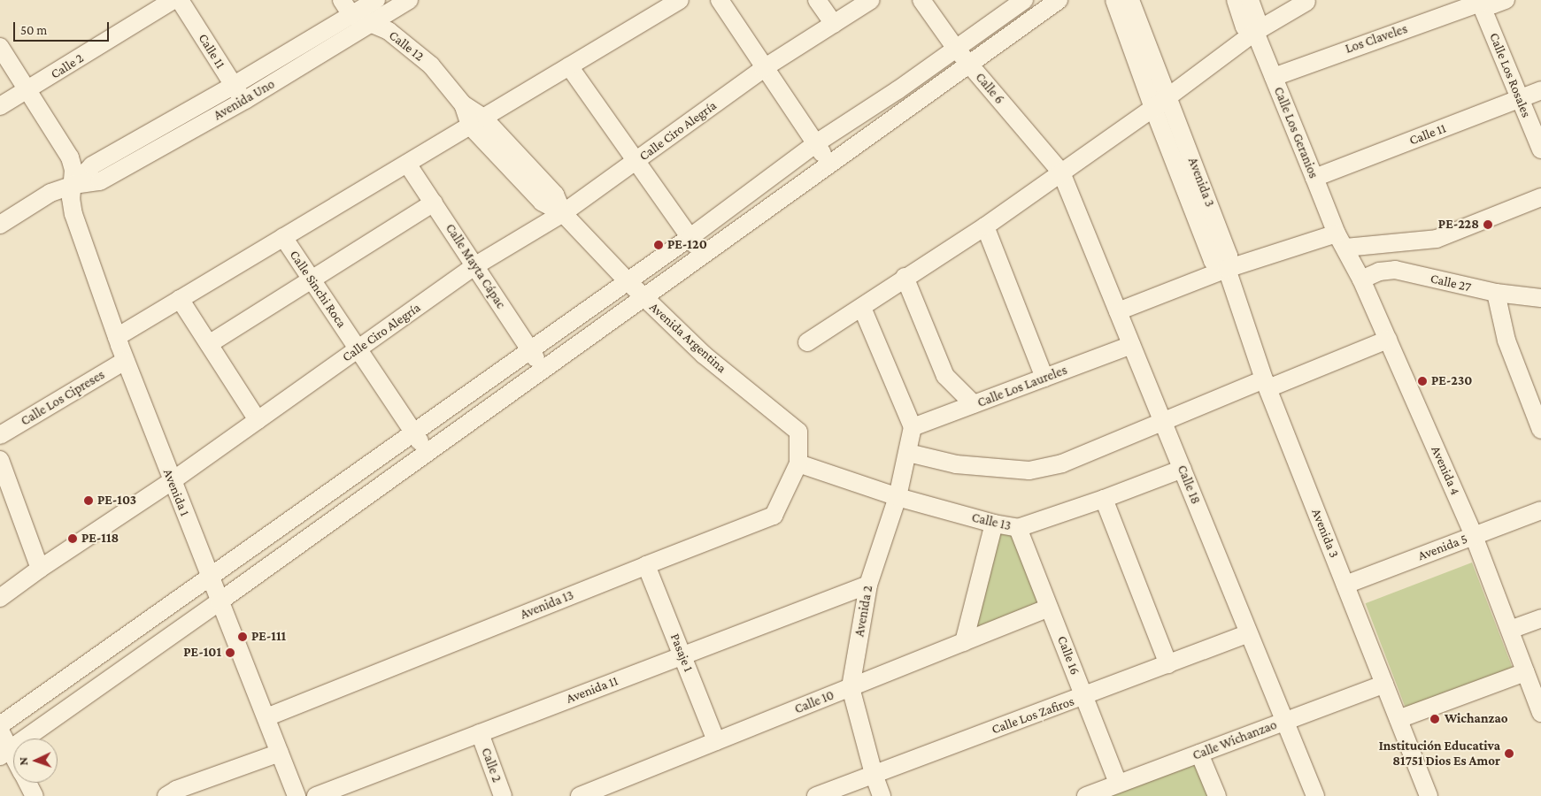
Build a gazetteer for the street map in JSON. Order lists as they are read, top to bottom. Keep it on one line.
{"streets":{"street":["Los Claveles","Calle 12","Calle 11","Calle 2","Calle Los Rosales","Calle 6","Avenida Uno","Calle Ciro Alegría","Calle Los Geranios","Avenida 3","Calle Mayta Cápac","Calle 27","Calle Sinchi Roca","Avenida Argentina","Calle Los Laureles","Calle Los Cipreses","Avenida 4","Calle 18","Avenida 1","Calle 13","Avenida 5","Avenida 13","Avenida 2","Pasaje 1","Calle 16","Avenida 11","Calle 10","Calle Los Zafiros","Calle Wichanzao"]},"crossings":[["Los Claveles","Calle Los Rosales"],["Los Claveles","Calle Los Geranios"],["Calle 12","Avenida Uno"],["Calle 12","Avenida Argentina"],["Calle 11","Calle Los Rosales"],["Calle 11","Avenida Uno"],["Calle 11","Calle Los Geranios"],["Calle 2","Avenida 1"],["Calle 2","Avenida 11"],["Calle 6","Calle 18"],["Avenida Uno","Avenida 1"],["Calle Ciro Alegría","Calle Mayta Cápac"],["Calle Ciro Alegría","Calle Sinchi Roca"],["Calle Ciro Alegría","Avenida Argentina"],["Calle Ciro Alegría","Avenida 1"],["Calle Los Geranios","Avenida 4"],["Avenida 3","Avenida 5"],["Avenida 3","Calle Wichanzao"],["Calle 27","Avenida 4"],["Avenida Argentina","Calle 13"],["Avenida Argentina","Avenida 13"],["Calle Los Laureles","Calle 18"],["Calle Los Laureles","Avenida 2"],["Calle Los Cipreses","Avenida 1"],["Avenida 4","Avenida 5"],["Calle 18","Calle 13"],["Calle 18","Calle Los Zafiros"],["Calle 18","Calle Wichanzao"],["Avenida 1","Avenida 13"],["Calle 13","Avenida 13"],["Calle 13","Avenida 2"],["Calle 13","Calle 16"],["Avenida 13","Pasaje 1"],["Avenida 2","Avenida 11"],["Avenida 2","Calle 10"],["Avenida 2","Calle Los Zafiros"],["Pasaje 1","Avenida 11"],["Pasaje 1","Calle 10"],["Calle 16","Calle 10"],["Calle 16","Calle Los Zafiros"],["Calle 16","Calle Wichanzao"]],"places":["PE-228","PE-120","PE-230","PE-103","PE-118","PE-111","PE-101","Wichanzao","Institución Educativa 81751 Dios Es Amor"],"scale_bar":"50 m","north":"left"}
